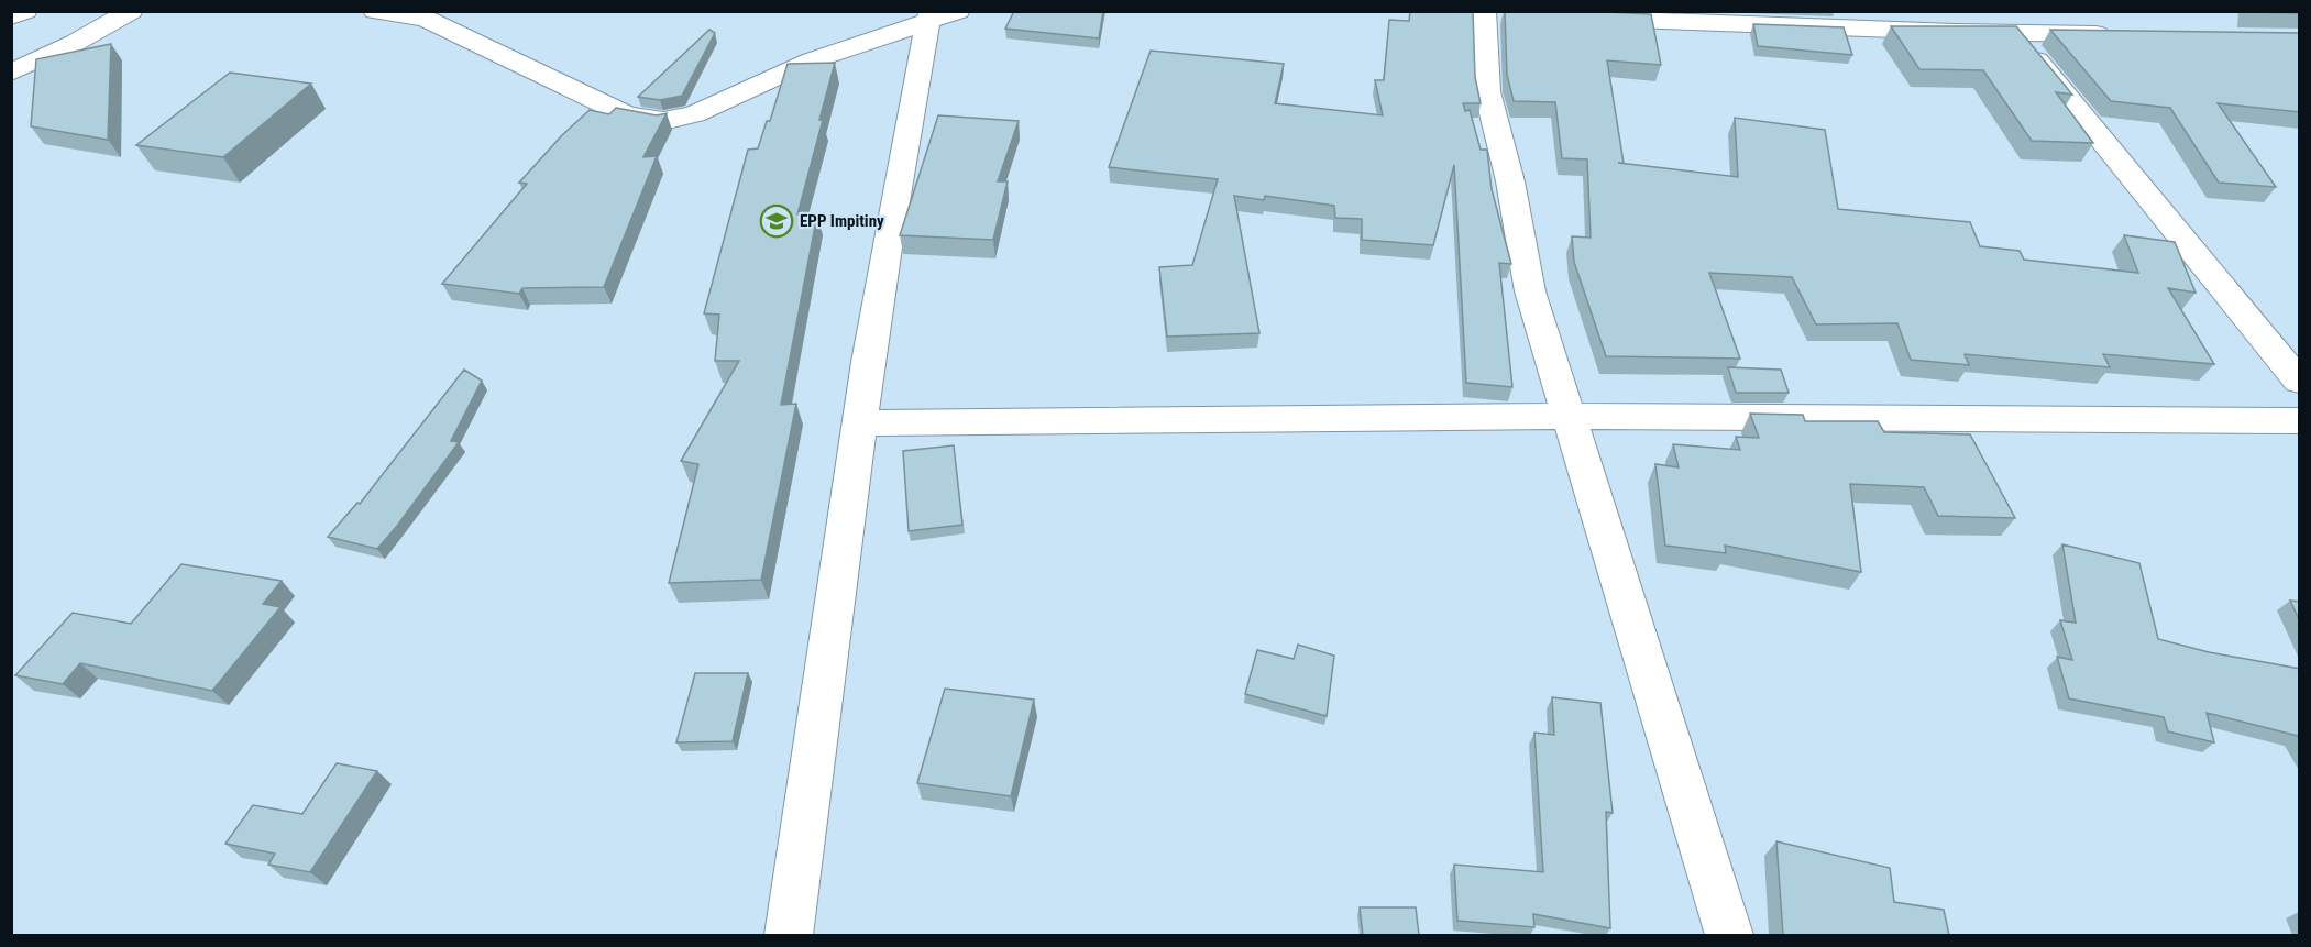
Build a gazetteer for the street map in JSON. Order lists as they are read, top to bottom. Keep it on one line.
{"places":{"school or university":["EPP Impitiny"]}}
